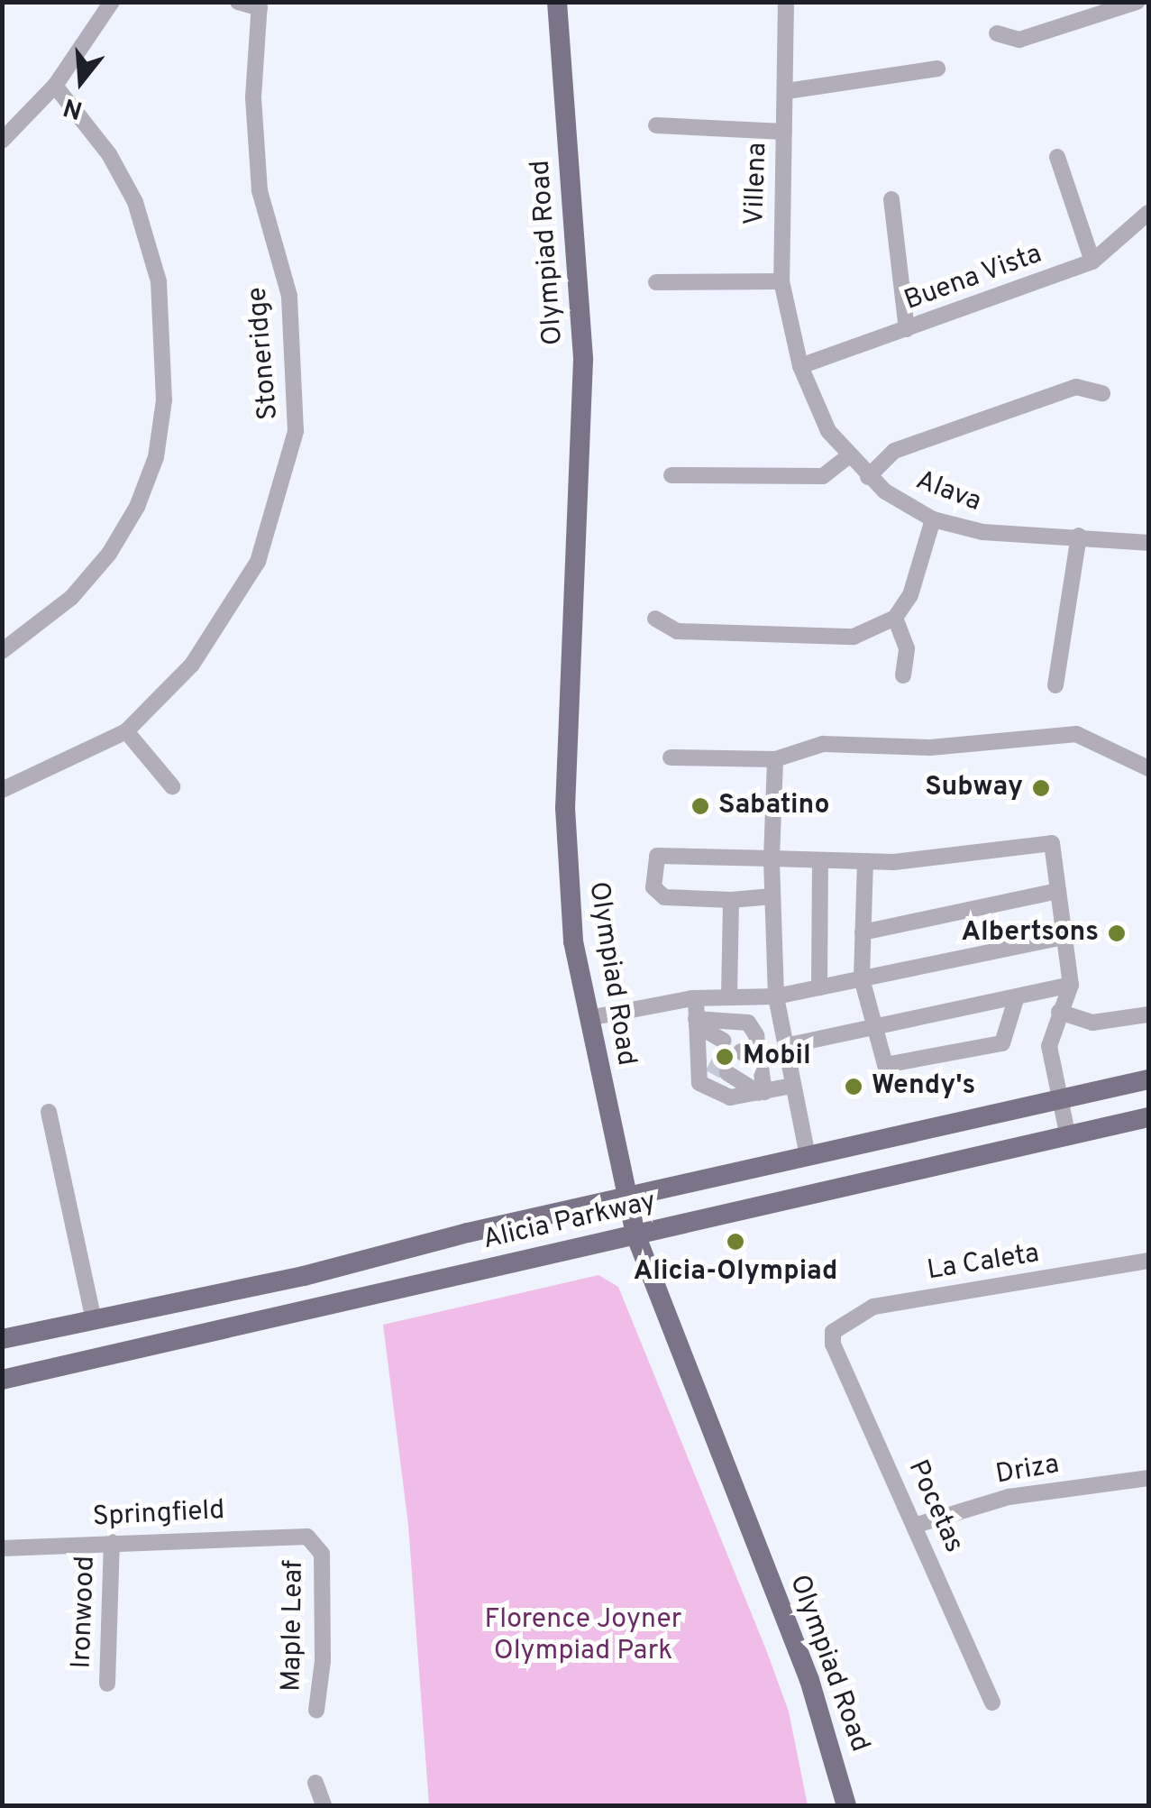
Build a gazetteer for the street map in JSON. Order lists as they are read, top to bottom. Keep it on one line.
{"streets":{"main road":["Olympiad Road","Alicia Parkway"],"street":["Villena","Buena Vista","Stoneridge","Alava","La Caleta","Driza","Pocetas","Springfield","Ironwood","Maple Leaf"]},"crossings":[["Villena","Buena Vista"],["Villena","Alava"],["Olympiad Road","Alicia Parkway"],["Buena Vista","Alava"],["La Caleta","Pocetas"],["Driza","Pocetas"],["Springfield","Ironwood"],["Springfield","Maple Leaf"]],"parks":["Florence Joyner Olympiad Park"],"places":["Subway","Sabatino","Albertsons","Mobil","Wendy's","Alicia-Olympiad"],"north":"bottom"}
